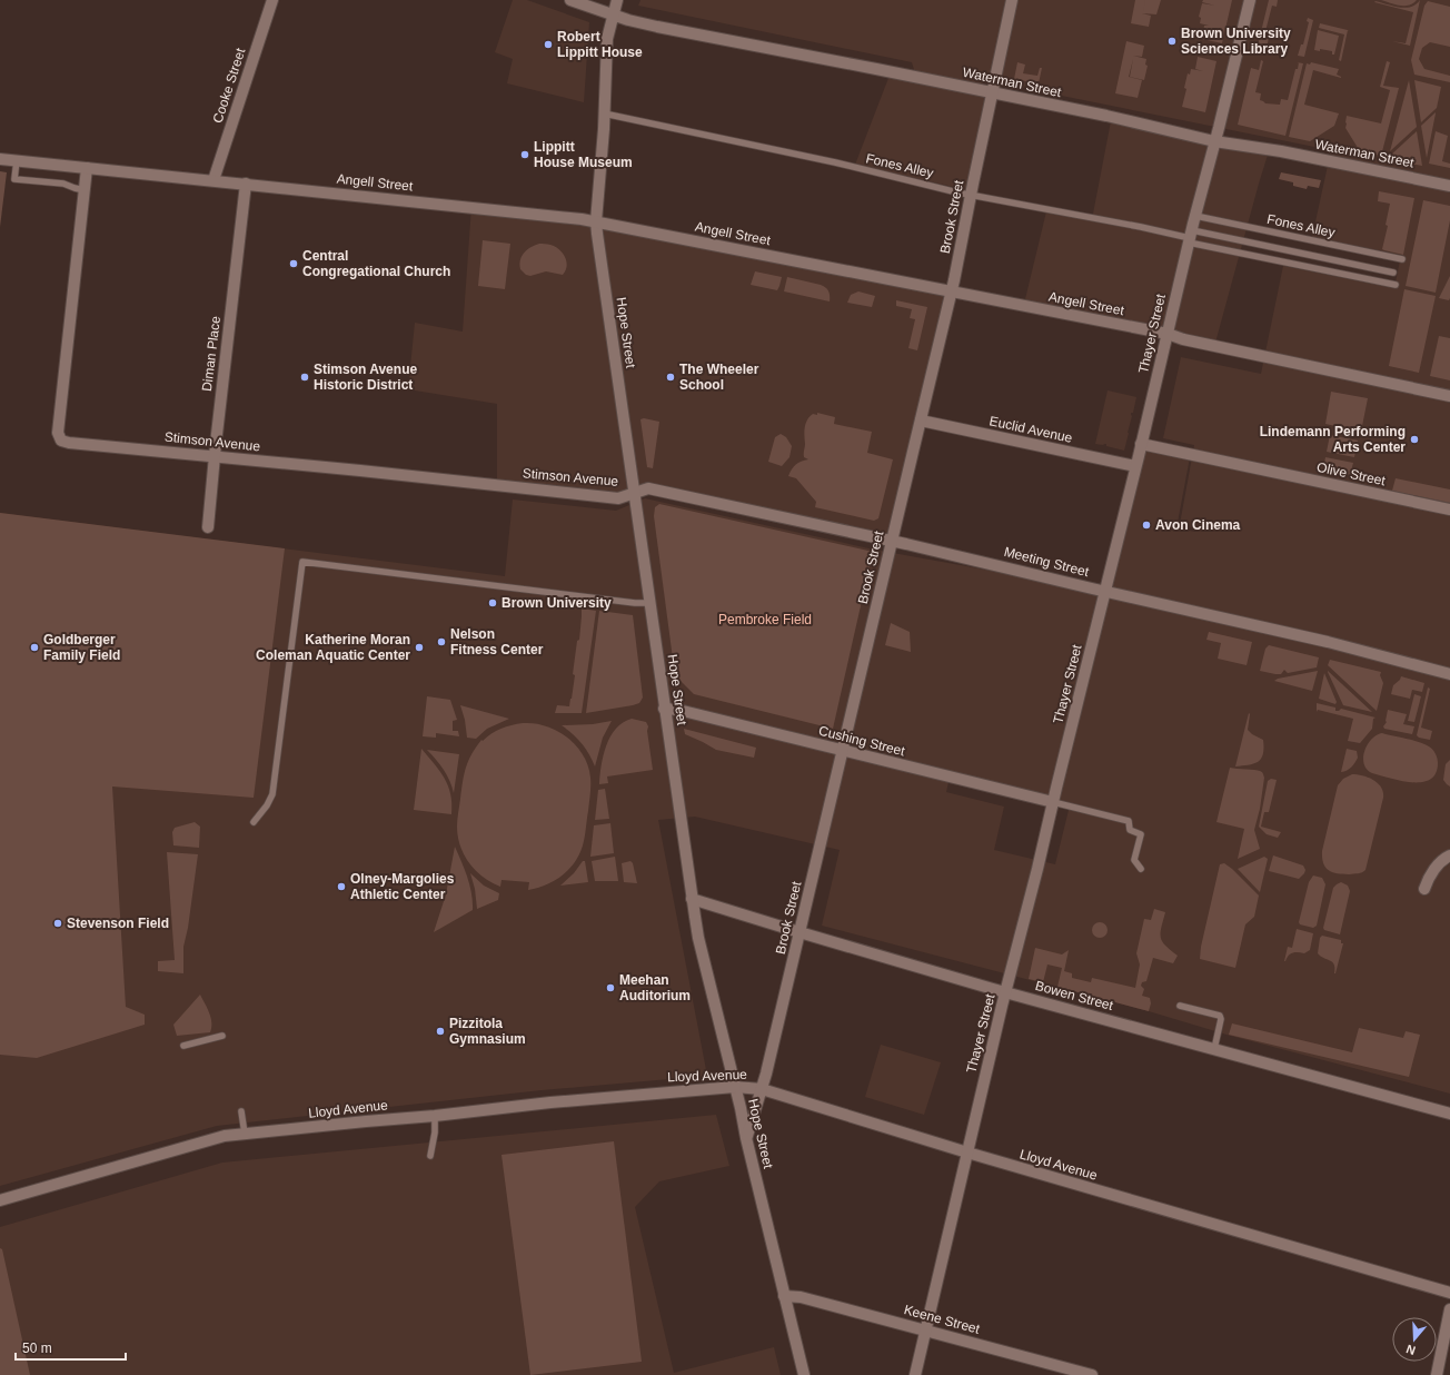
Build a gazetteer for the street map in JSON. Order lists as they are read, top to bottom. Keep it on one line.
{"streets":{"street":["Waterman Street","Cooke Street","Angell Street","Brook Street","Hope Street","Thayer Street","Diman Place","Euclid Avenue","Stimson Avenue","Olive Street","Meeting Street","Cushing Street","Bowen Street","Lloyd Avenue","Keene Street"],"lane":["Fones Alley"]},"crossings":[["Waterman Street","Brook Street"],["Waterman Street","Hope Street"],["Waterman Street","Thayer Street"],["Cooke Street","Angell Street"],["Fones Alley","Brook Street"],["Fones Alley","Hope Street"],["Fones Alley","Thayer Street"],["Angell Street","Brook Street"],["Angell Street","Hope Street"],["Angell Street","Thayer Street"],["Angell Street","Diman Place"],["Angell Street","Stimson Avenue"],["Brook Street","Hope Street"],["Brook Street","Euclid Avenue"],["Brook Street","Meeting Street"],["Brook Street","Cushing Street"],["Brook Street","Bowen Street"],["Brook Street","Lloyd Avenue"],["Hope Street","Stimson Avenue"],["Hope Street","Meeting Street"],["Hope Street","Cushing Street"],["Hope Street","Bowen Street"],["Hope Street","Lloyd Avenue"],["Hope Street","Keene Street"],["Thayer Street","Euclid Avenue"],["Thayer Street","Olive Street"],["Thayer Street","Meeting Street"],["Thayer Street","Cushing Street"],["Thayer Street","Bowen Street"],["Thayer Street","Lloyd Avenue"],["Thayer Street","Keene Street"],["Diman Place","Stimson Avenue"],["Stimson Avenue","Meeting Street"]],"parks":["Pembroke Field"],"places":["Brown University Sciences Library","Robert Lippitt House","Lippitt House Museum","Central Congregational Church","Stimson Avenue Historic District","The Wheeler School","Lindemann Performing Arts Center","Avon Cinema","Brown University","Nelson Fitness Center","Goldberger Family Field","Katherine Moran Coleman Aquatic Center","Olney-Margolies Athletic Center","Stevenson Field","Meehan Auditorium","Pizzitola Gymnasium"],"scale_bar":"50 m","north":"bottom"}
